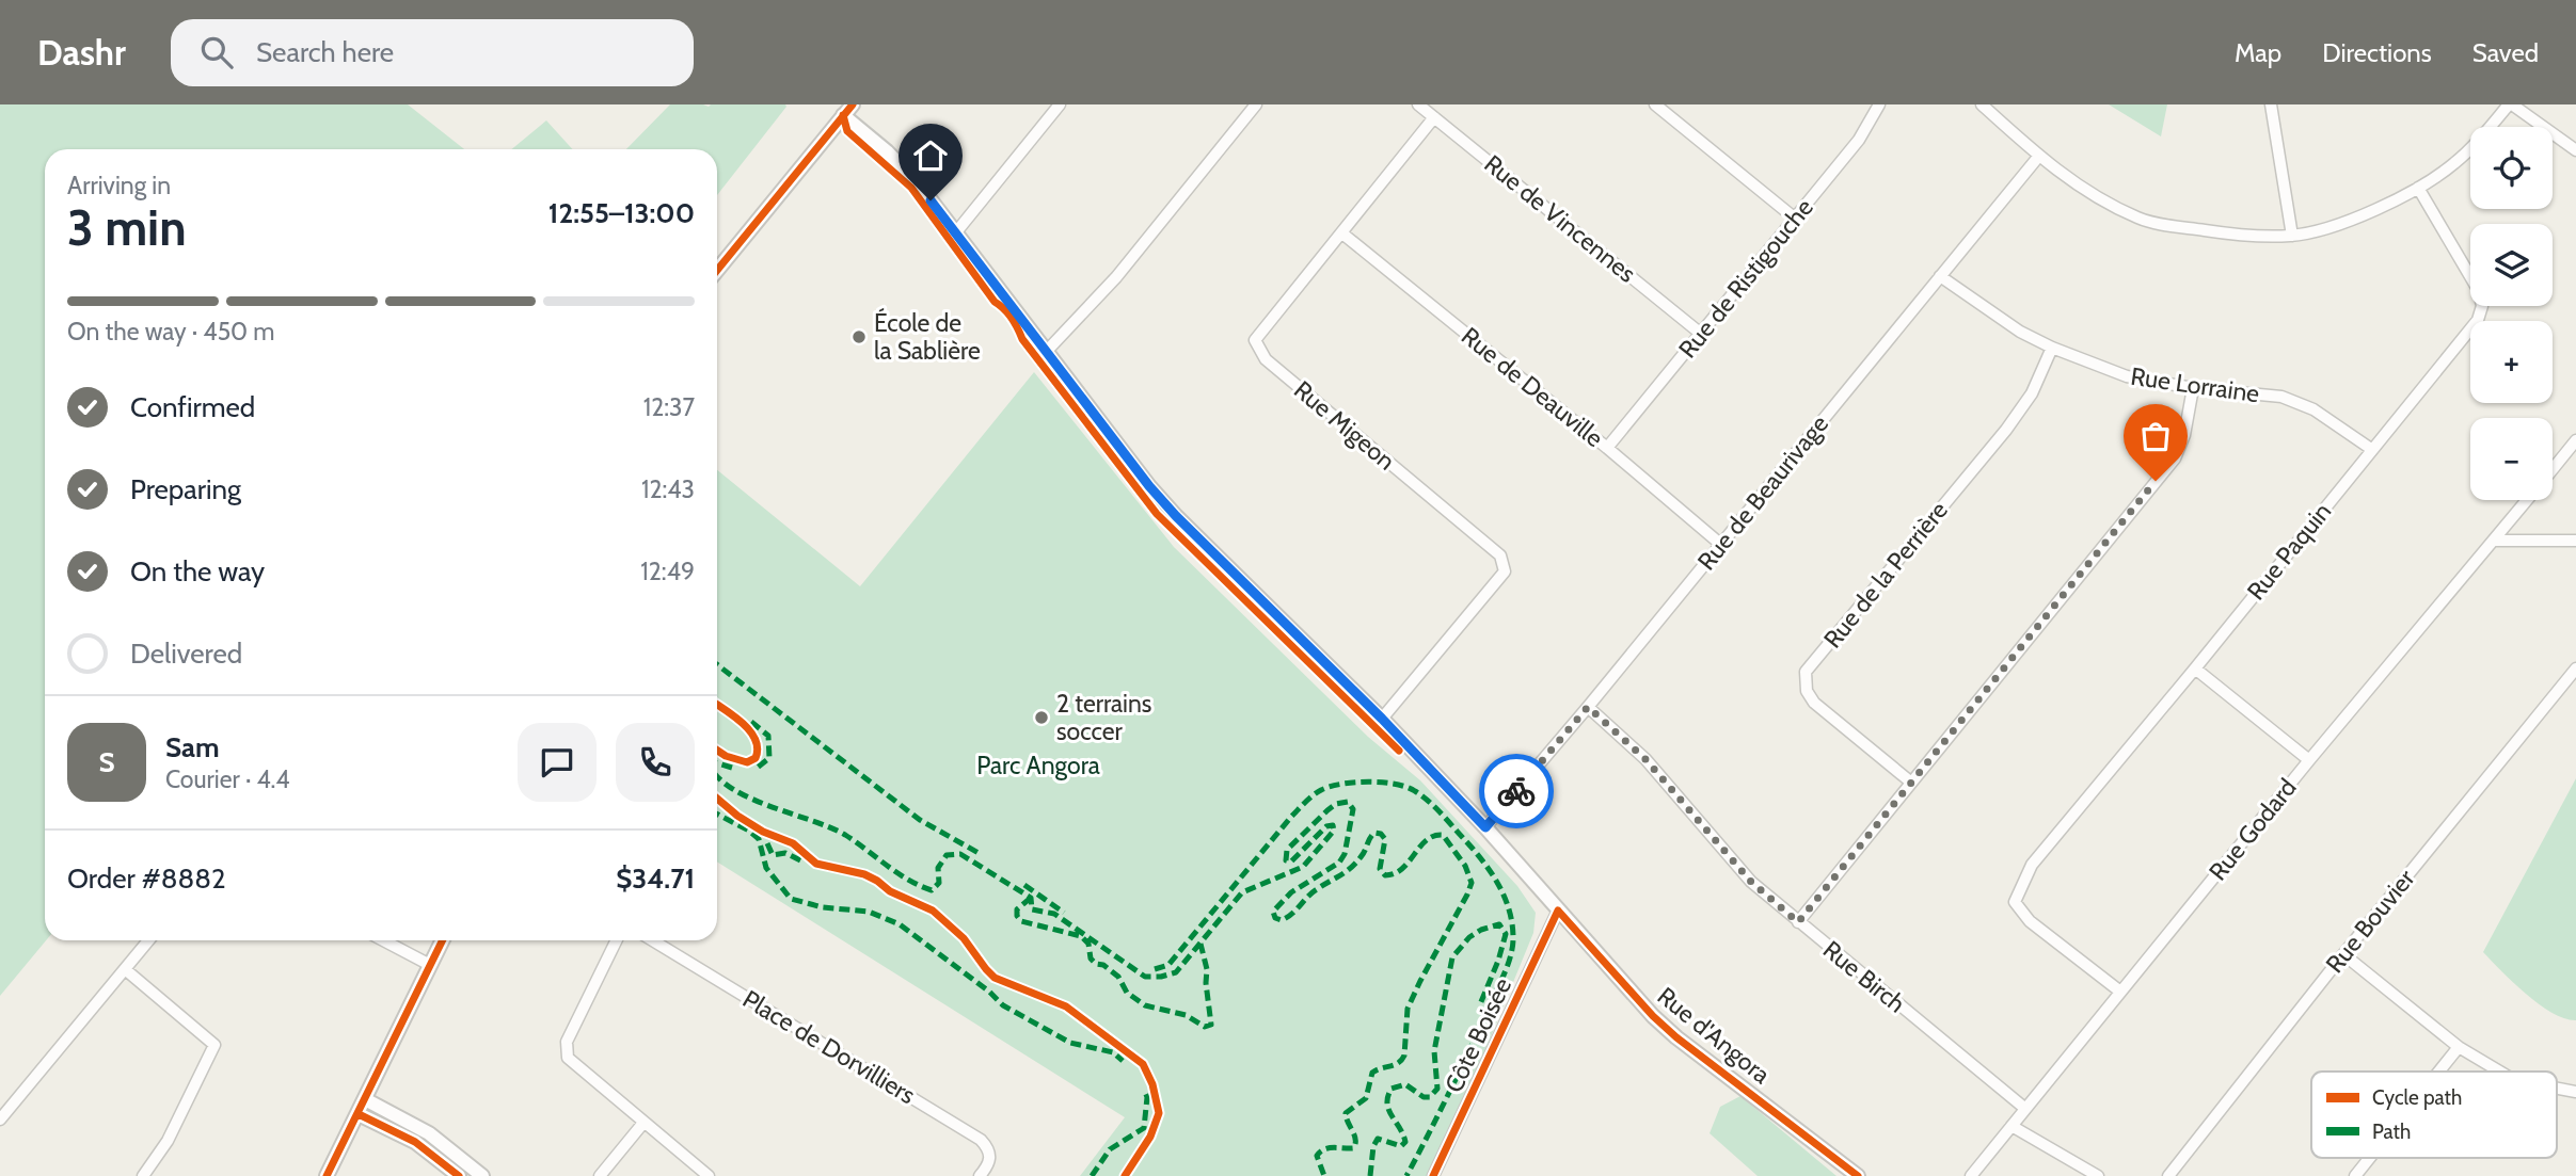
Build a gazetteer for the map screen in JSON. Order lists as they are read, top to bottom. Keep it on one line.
{"streets":{"street":["Rue de Vincennes","Rue de Ristigouche","Rue Lorraine","Rue de Deauville","Rue Migeon","Rue de Beaurivage","Rue Paquin","Rue de la Perrière","Rue Godard","Rue Bouvier","Rue Birch","Côte Boisée","Rue d'Angora","Place de Dorvilliers"]},"crossings":[["Rue de Vincennes","Rue de Ristigouche"],["Rue de Vincennes","Rue Migeon"],["Rue de Ristigouche","Rue de Deauville"],["Rue Lorraine","Rue de Beaurivage"],["Rue Lorraine","Rue Paquin"],["Rue Lorraine","Rue de la Perrière"],["Rue de Deauville","Rue Migeon"],["Rue de Deauville","Rue de Beaurivage"],["Rue Migeon","Rue d'Angora"],["Rue de Beaurivage","Rue Birch"],["Rue de Beaurivage","Rue d'Angora"],["Rue Paquin","Rue Godard"],["Rue Godard","Rue Birch"],["Côte Boisée","Rue d'Angora"]],"parks":["Parc Angora"],"places":["École de la Sablière","2 terrains soccer"],"legend":["Cycle path","Path"],"page":{"header":"Dashr","search":"Search here","nav":["Map","Directions","Saved"],"map_buttons":["+","−"],"heading":["3 min","Arriving in","12:55–13:00"],"panel":["Sam","Courier · 4.4","Order #8882","$34.71"],"bar":"On the way · 450 m","list":[["Confirmed","12:37"],["Preparing","12:43"],["On the way","12:49"],"Delivered"],"round":"S"}}
